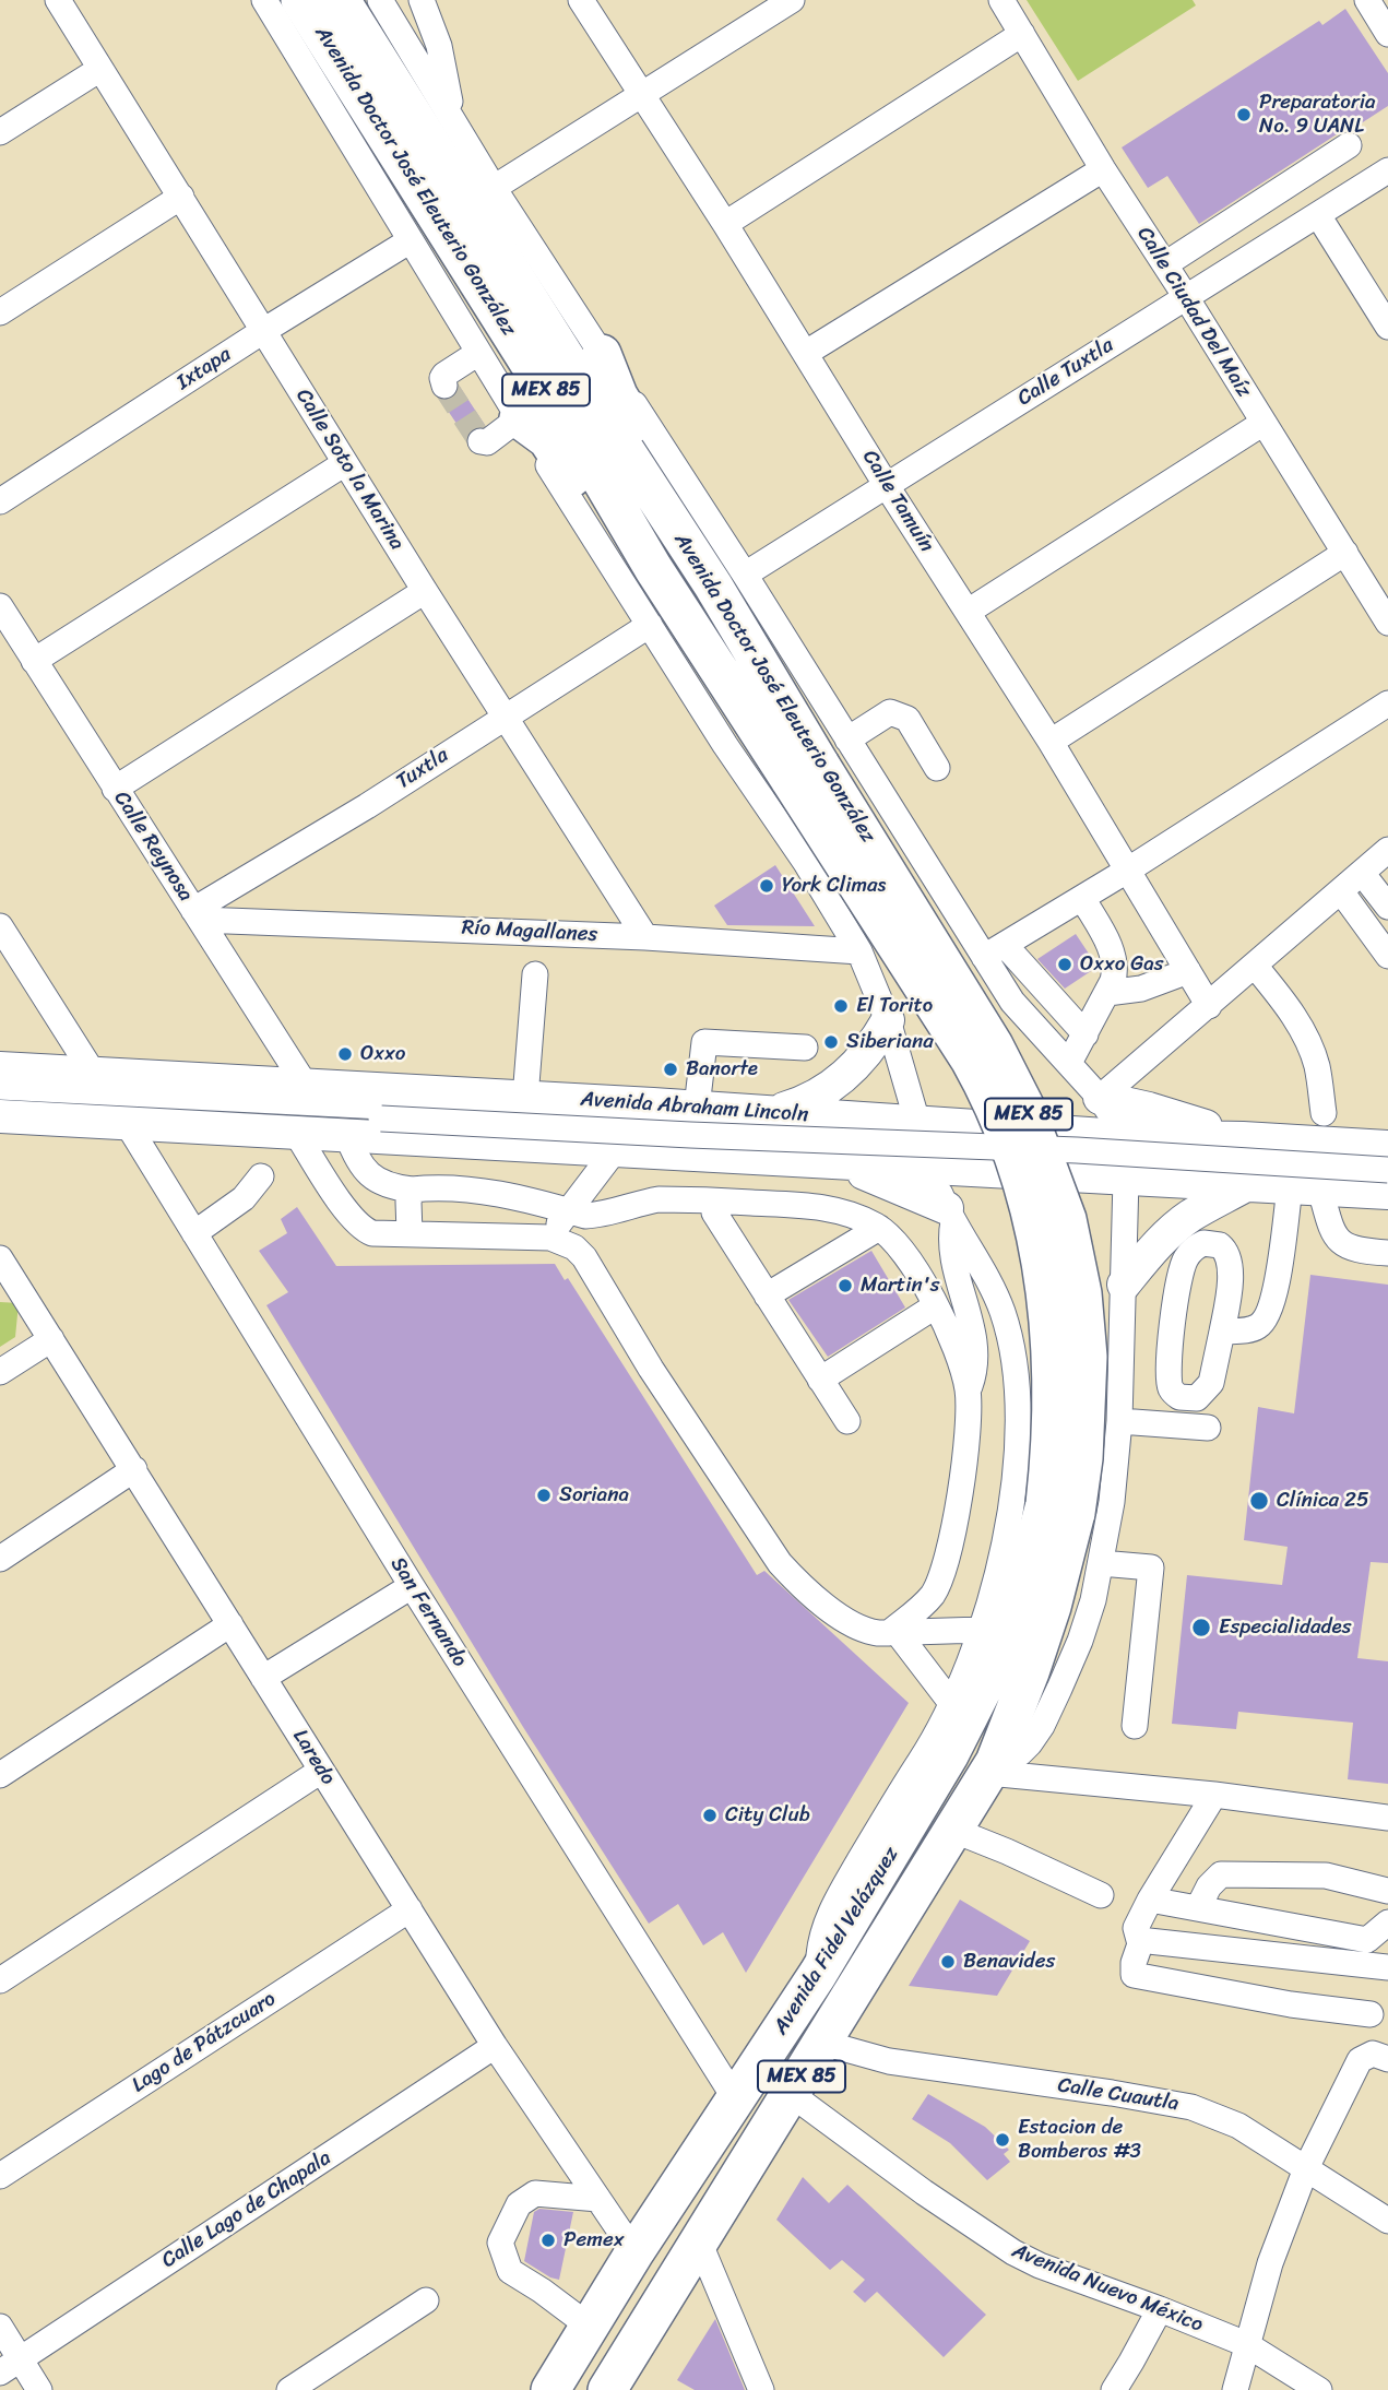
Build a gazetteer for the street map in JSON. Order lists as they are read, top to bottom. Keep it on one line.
{"streets":{"highway":["Avenida Doctor José Eleuterio González","MEX 85","Avenida Fidel Velázquez"],"main road":["Avenida Abraham Lincoln"],"street":["Calle Ciudad Del Maíz","Ixtapa","Calle Tuxtla","Calle Soto la Marina","Calle Tamuín","Tuxtla","Calle Reynosa","Río Magallanes","San Fernando","Laredo","Lago de Pátzcuaro","Calle Cuautla","Calle Lago de Chapala","Avenida Nuevo México"]},"crossings":[["Avenida Doctor José Eleuterio González","Calle Tuxtla"],["Avenida Doctor José Eleuterio González","Avenida Fidel Velázquez"],["Calle Ciudad Del Maíz","Calle Tuxtla"],["Ixtapa","Calle Soto la Marina"],["Calle Tuxtla","Calle Tamuín"],["Calle Soto la Marina","Tuxtla"],["Calle Soto la Marina","Río Magallanes"],["Tuxtla","Calle Reynosa"],["Tuxtla","Río Magallanes"],["Calle Reynosa","Río Magallanes"],["Calle Reynosa","Avenida Abraham Lincoln"],["San Fernando","Avenida Fidel Velázquez"],["Laredo","Avenida Fidel Velázquez"],["Laredo","Lago de Pátzcuaro"],["Laredo","Calle Lago de Chapala"],["Avenida Fidel Velázquez","Calle Cuautla"],["Avenida Fidel Velázquez","Avenida Nuevo México"]],"places":["Preparatoria No. 9 UANL","York Climas","Oxxo Gas","El Torito","Siberiana","Oxxo","Banorte","Martin's","Soriana","Clínica 25","Especialidades","City Club","Benavides","Estacion de Bomberos #3","Pemex"]}
